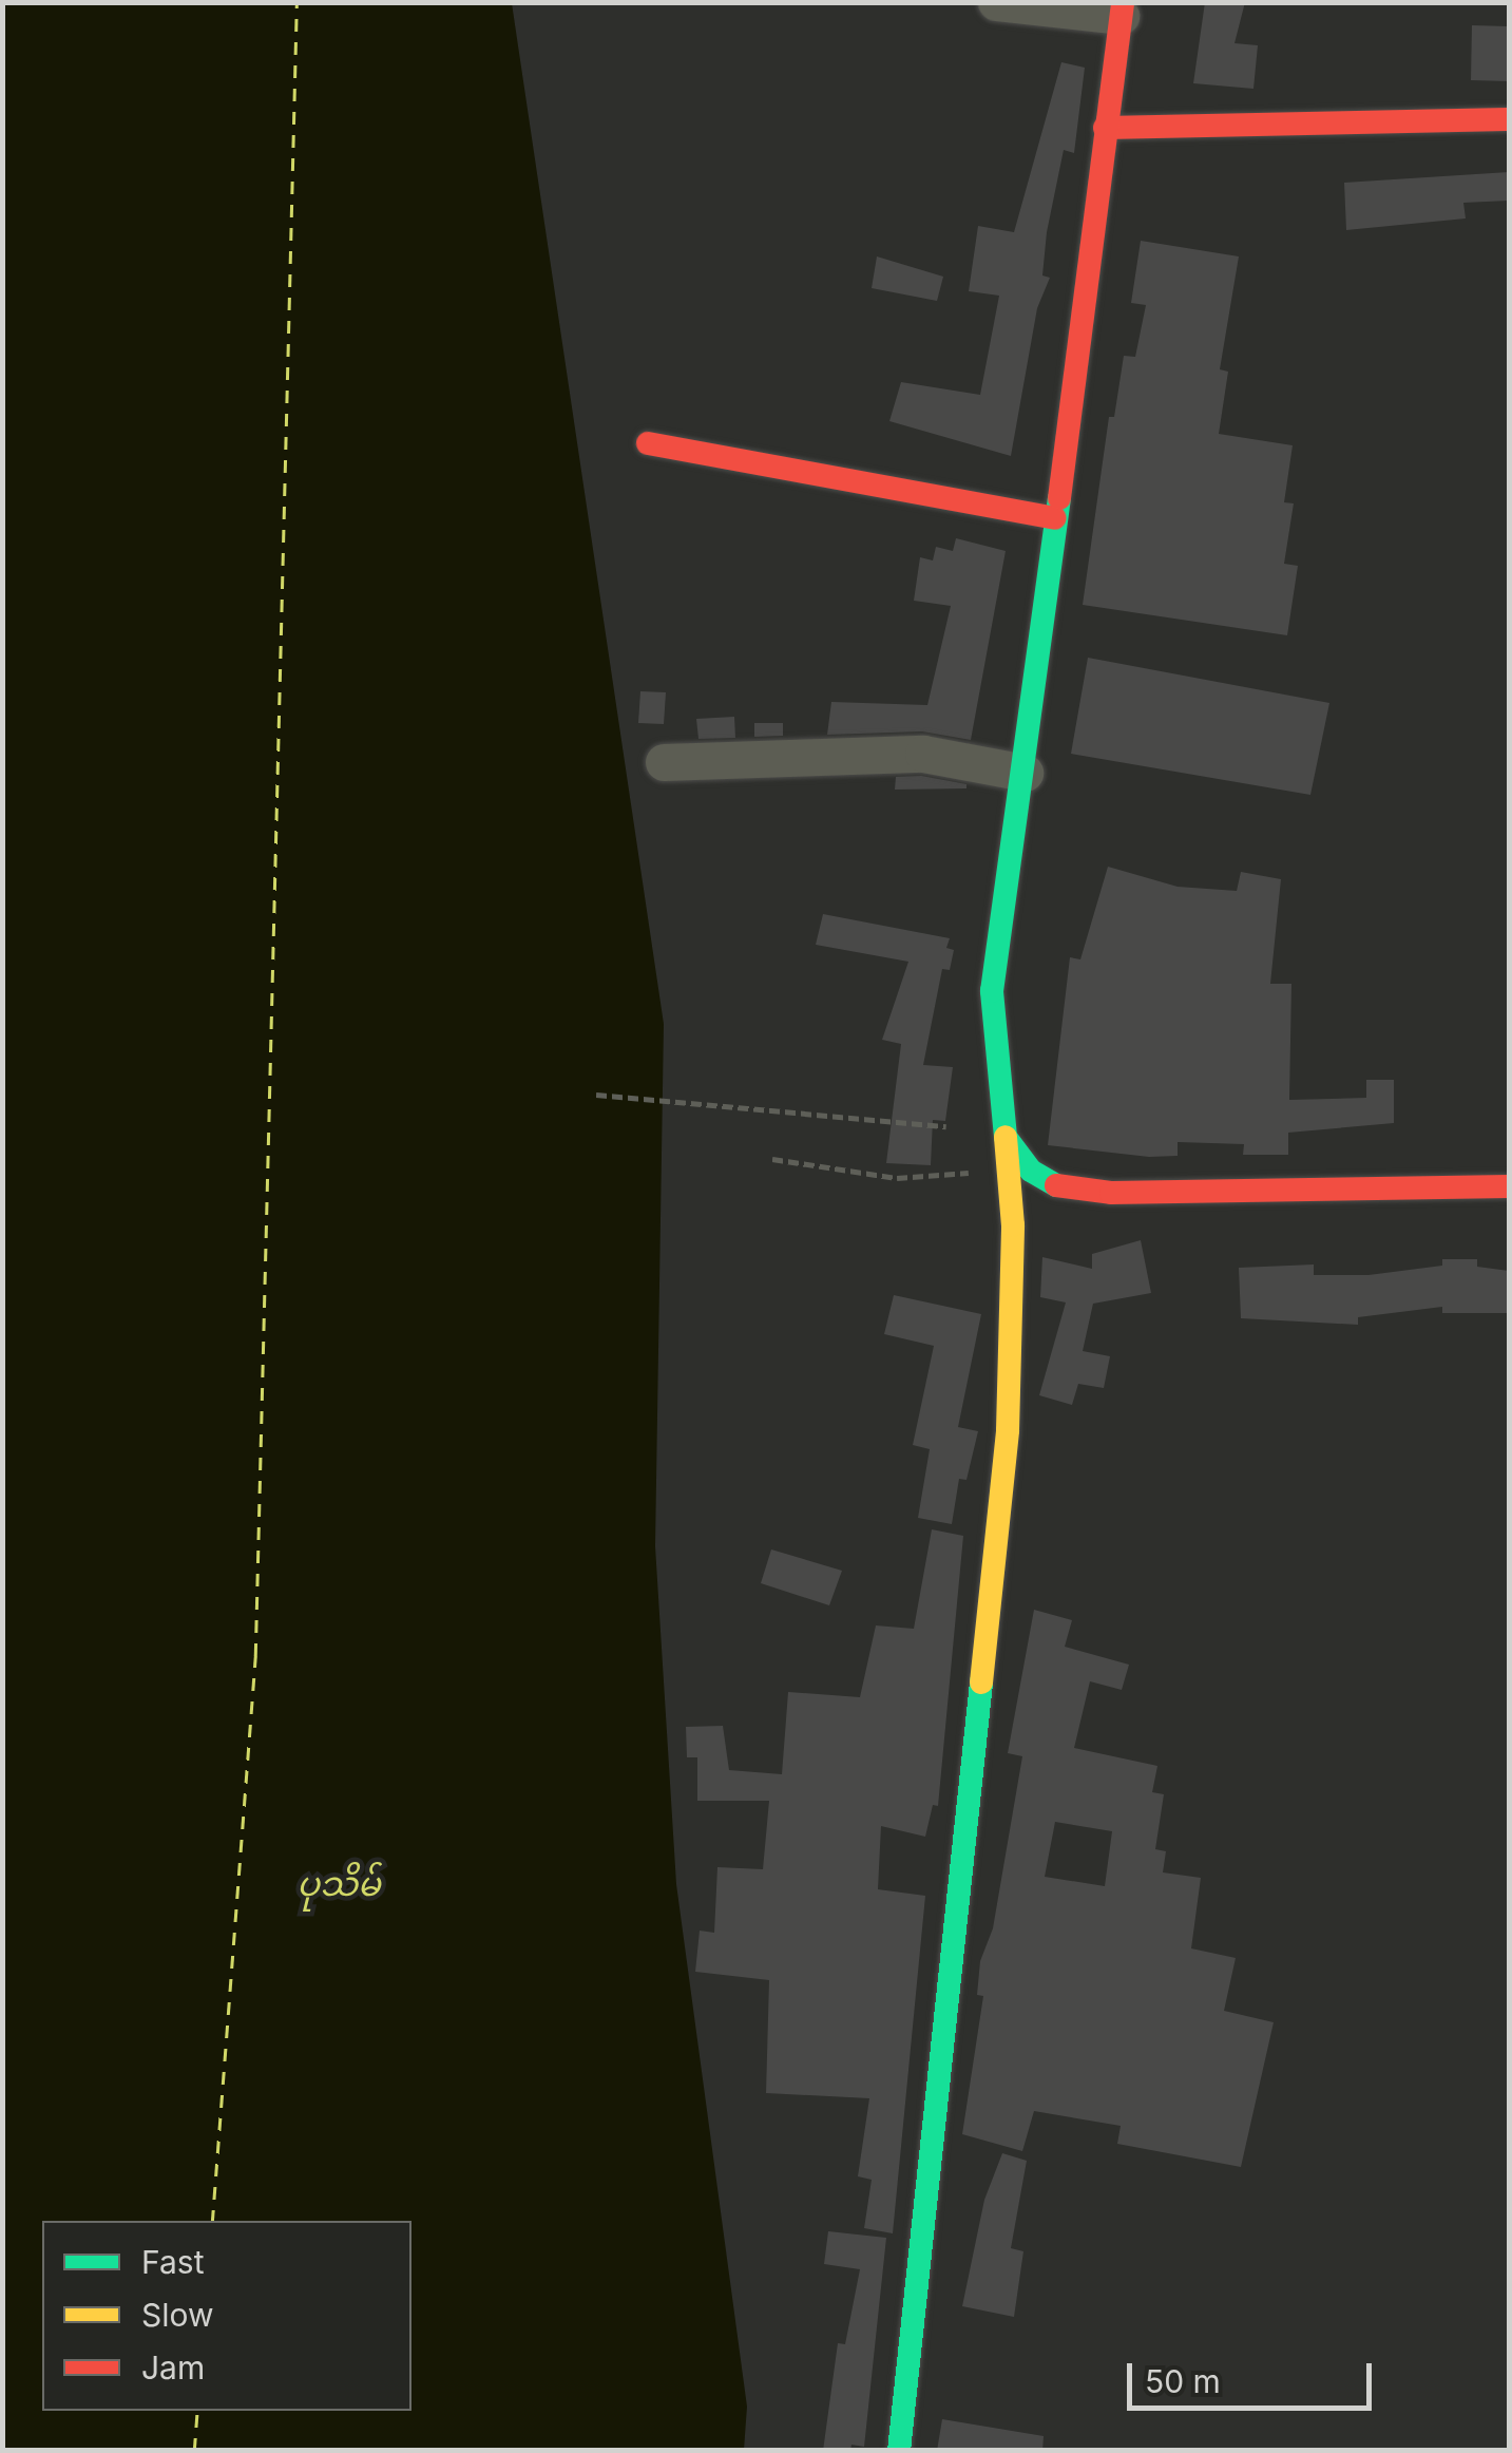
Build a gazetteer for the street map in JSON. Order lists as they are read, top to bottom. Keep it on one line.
{"water":["ပုသိမ်"],"legend":["Fast","Slow","Jam"],"scale_bar":"50 m"}
